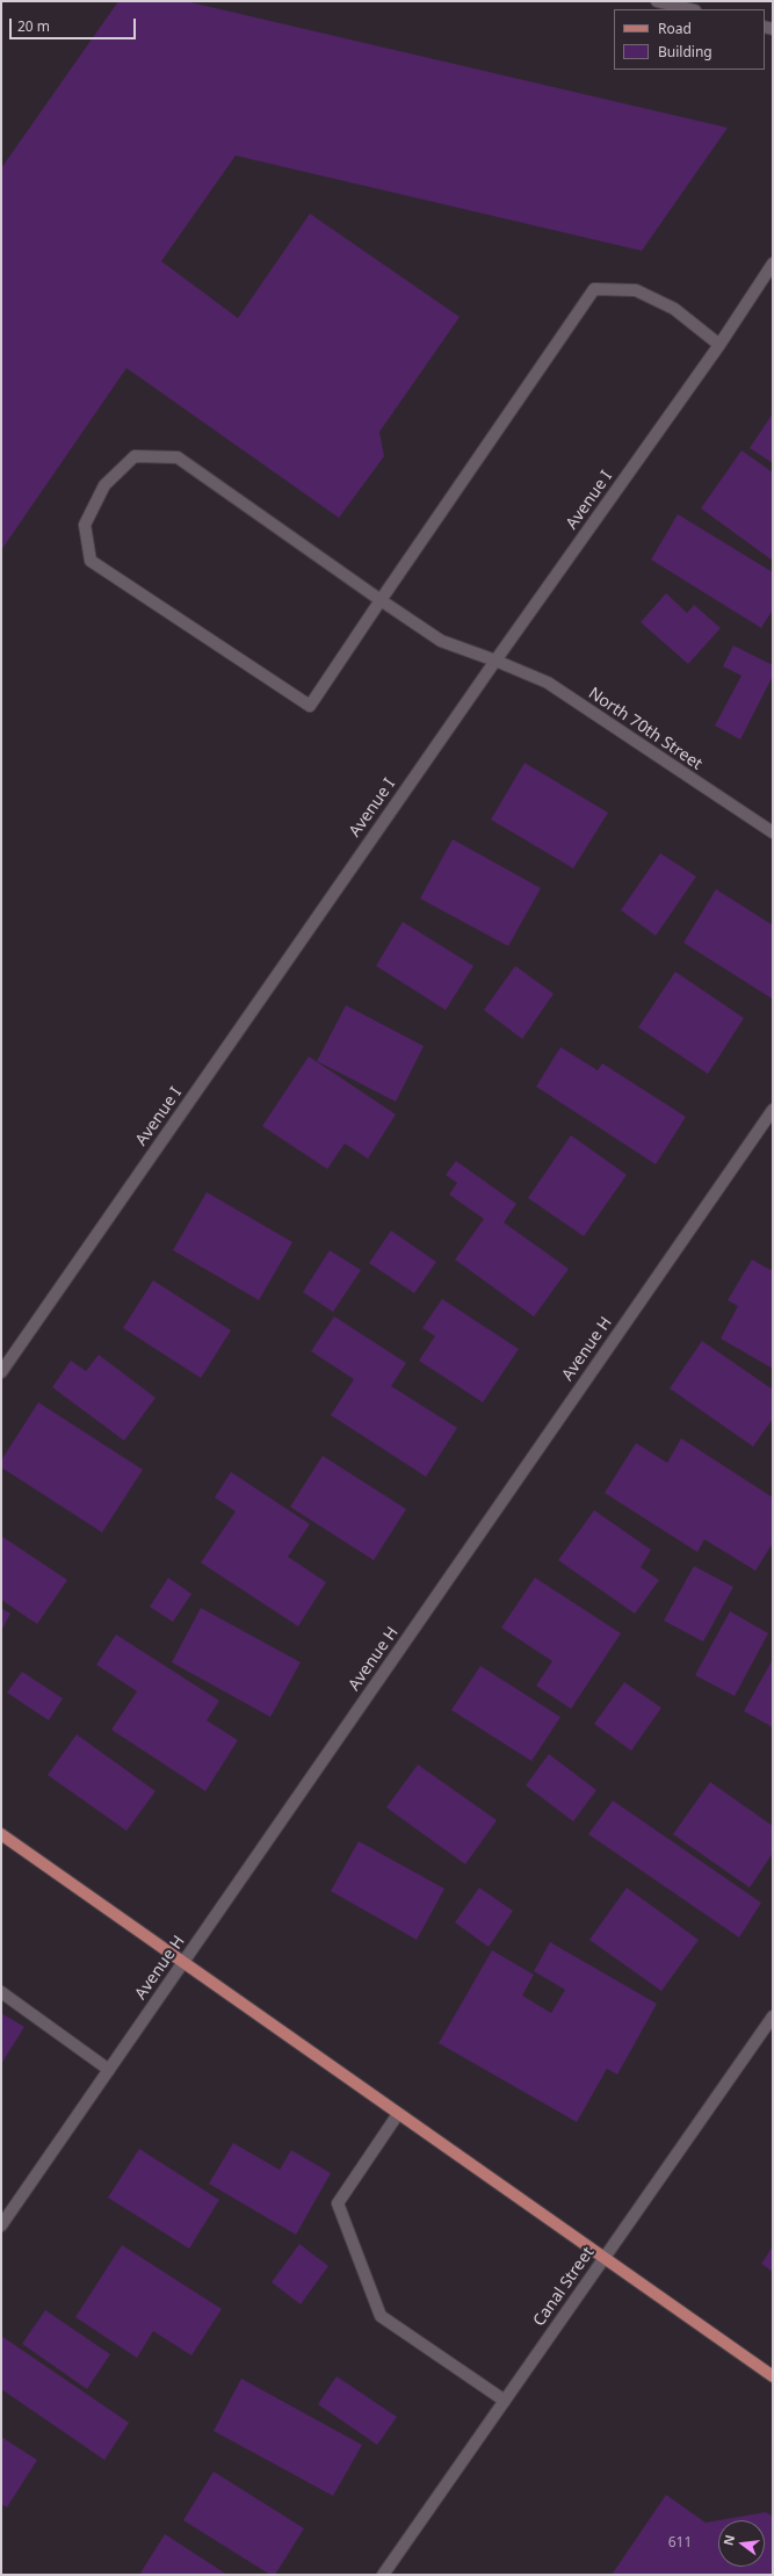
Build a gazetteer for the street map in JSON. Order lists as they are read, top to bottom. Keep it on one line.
{"streets":{"street":["Avenue I","North 70th Street","Avenue H","Canal Street"]},"crossings":[["Avenue I","North 70th Street"]],"house_numbers":["611"],"legend":["Road","Building"],"scale_bar":"20 m","north":"left"}
